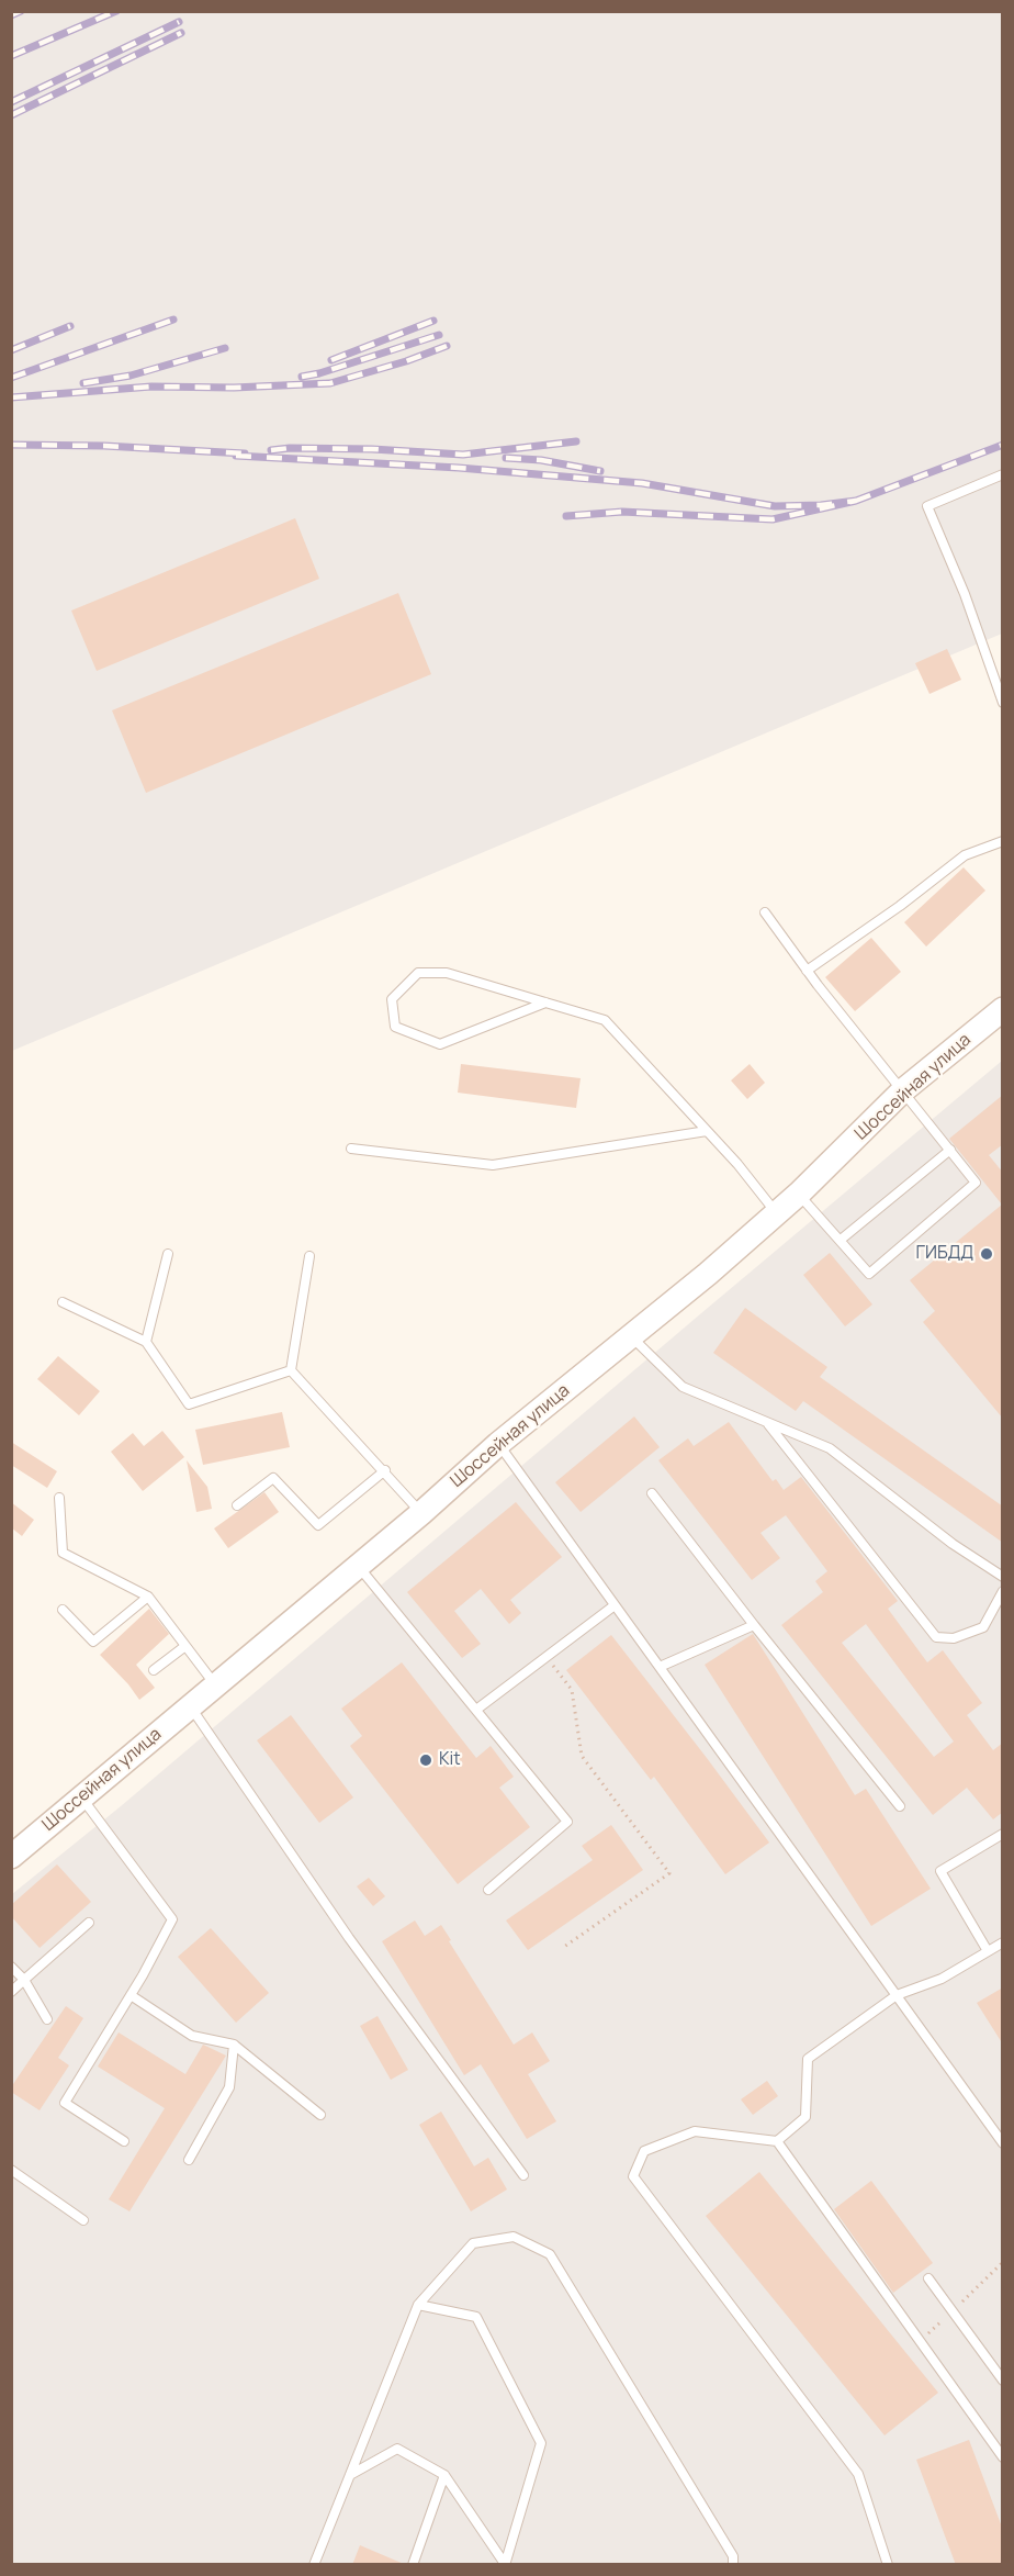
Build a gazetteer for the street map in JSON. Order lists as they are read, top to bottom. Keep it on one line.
{"streets":{"main road":["Шоссейная улица"]},"places":["ГИБДД","Kit"]}
